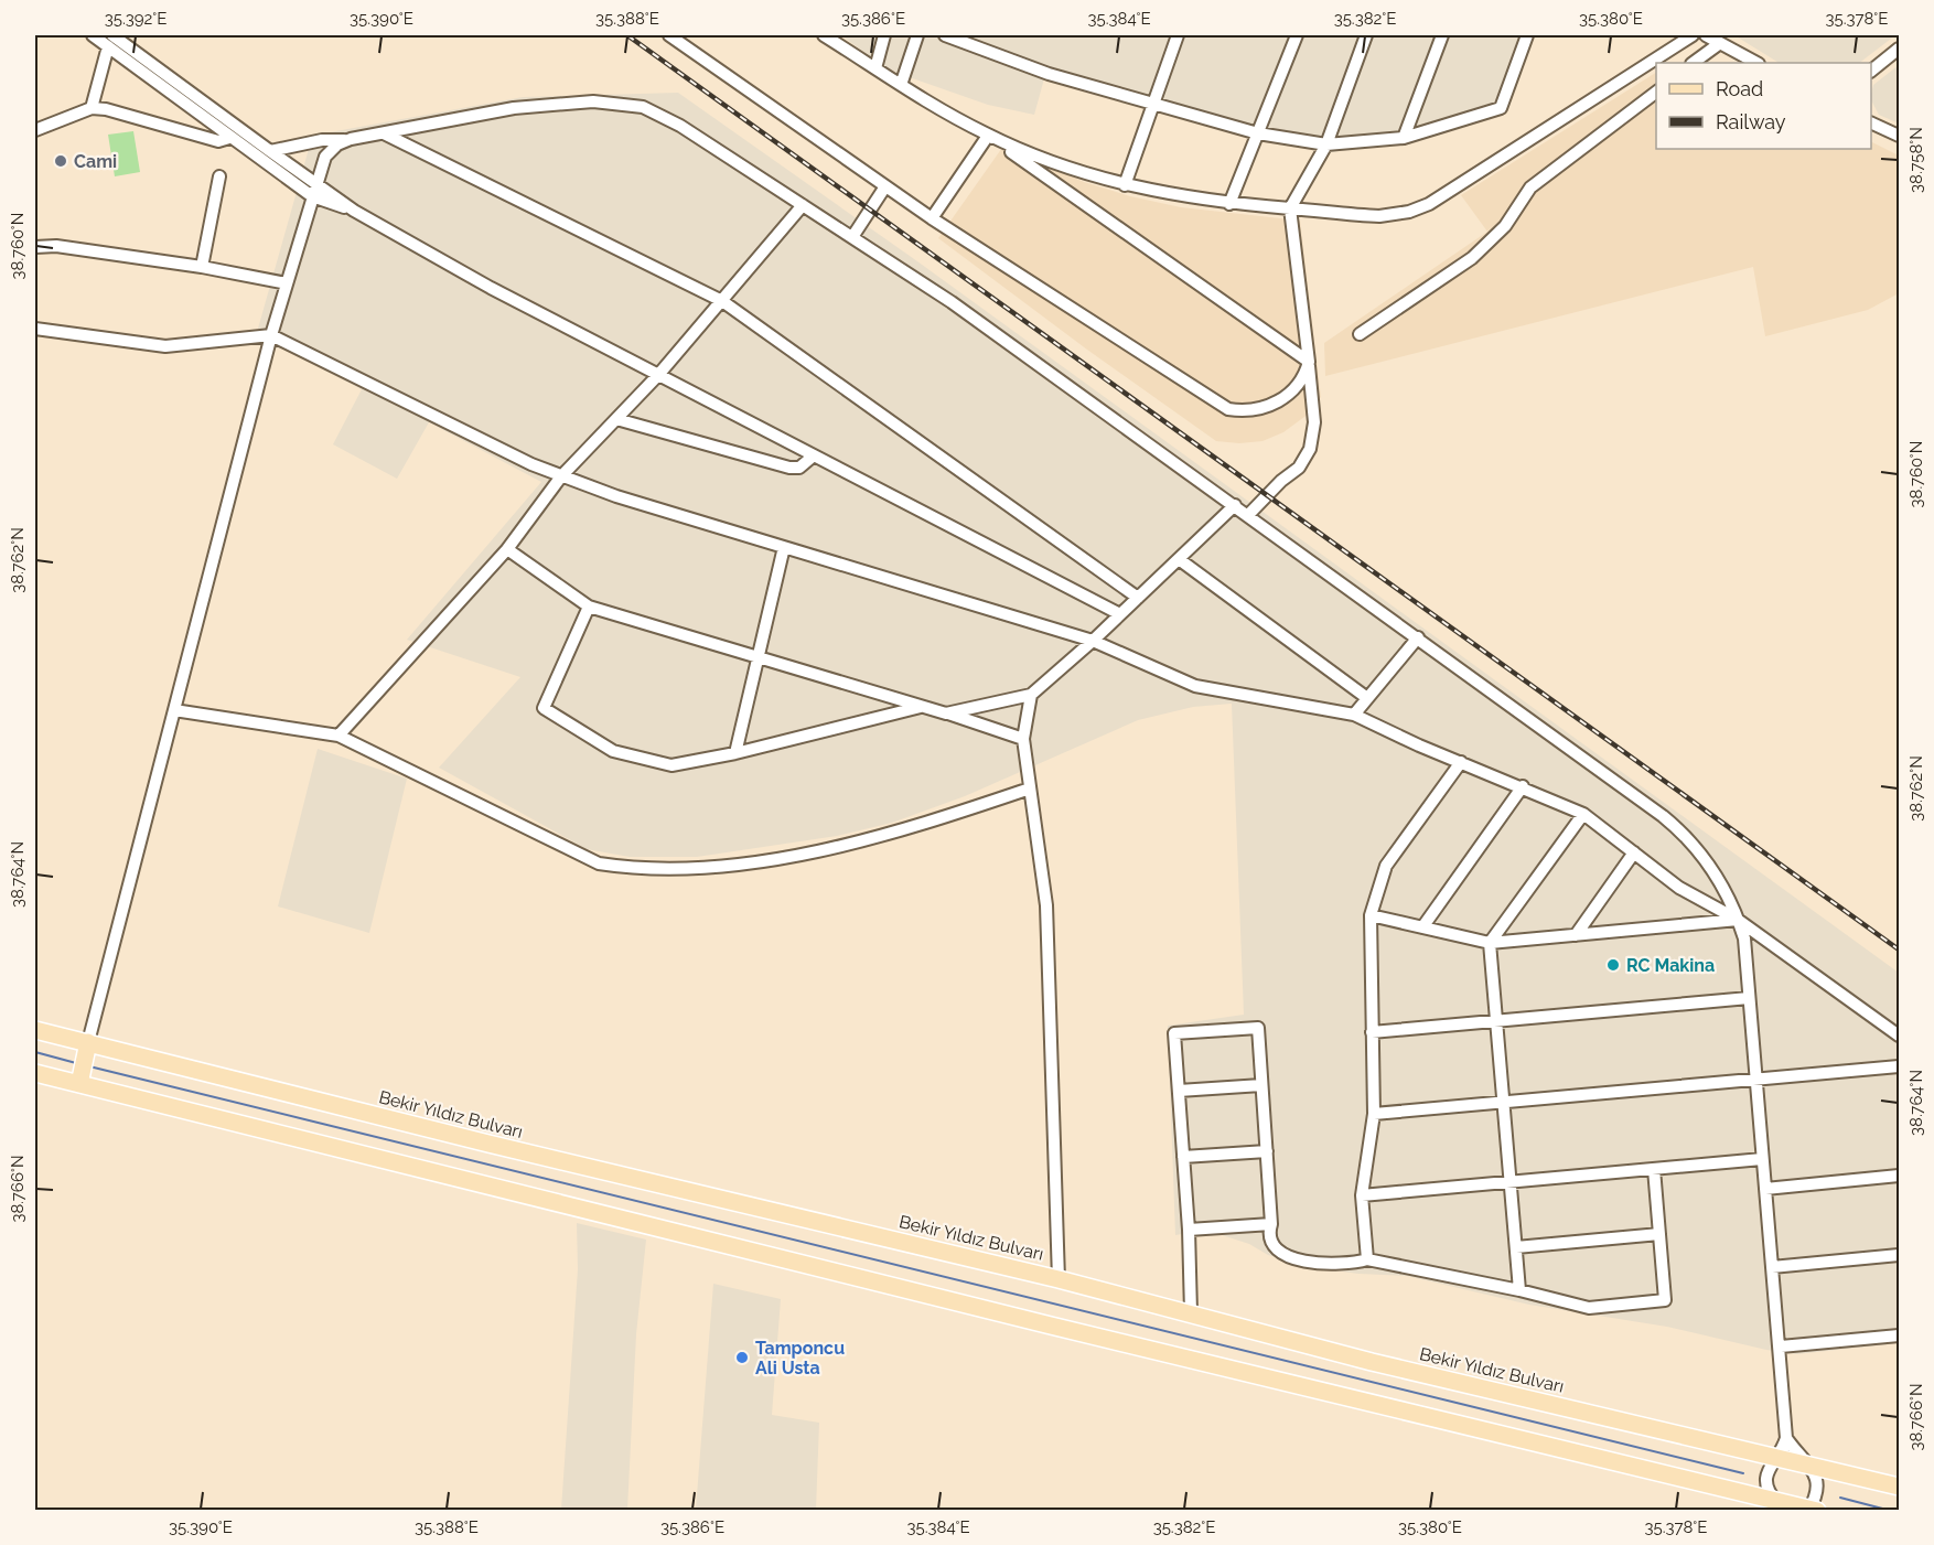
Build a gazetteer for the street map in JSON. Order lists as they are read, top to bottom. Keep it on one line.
{"streets":{"main road":["Bekir Yıldız Bulvarı"]},"places":["Cami","RC Makina","Tamponcu Ali Usta"],"legend":["Road","Railway"],"coordinates":["35.392°E","35.390°E","35.388°E","35.386°E","35.384°E","35.382°E","35.380°E","35.378°E","38.758°N","38.760°N","38.762°N","38.764°N","38.766°N"]}
